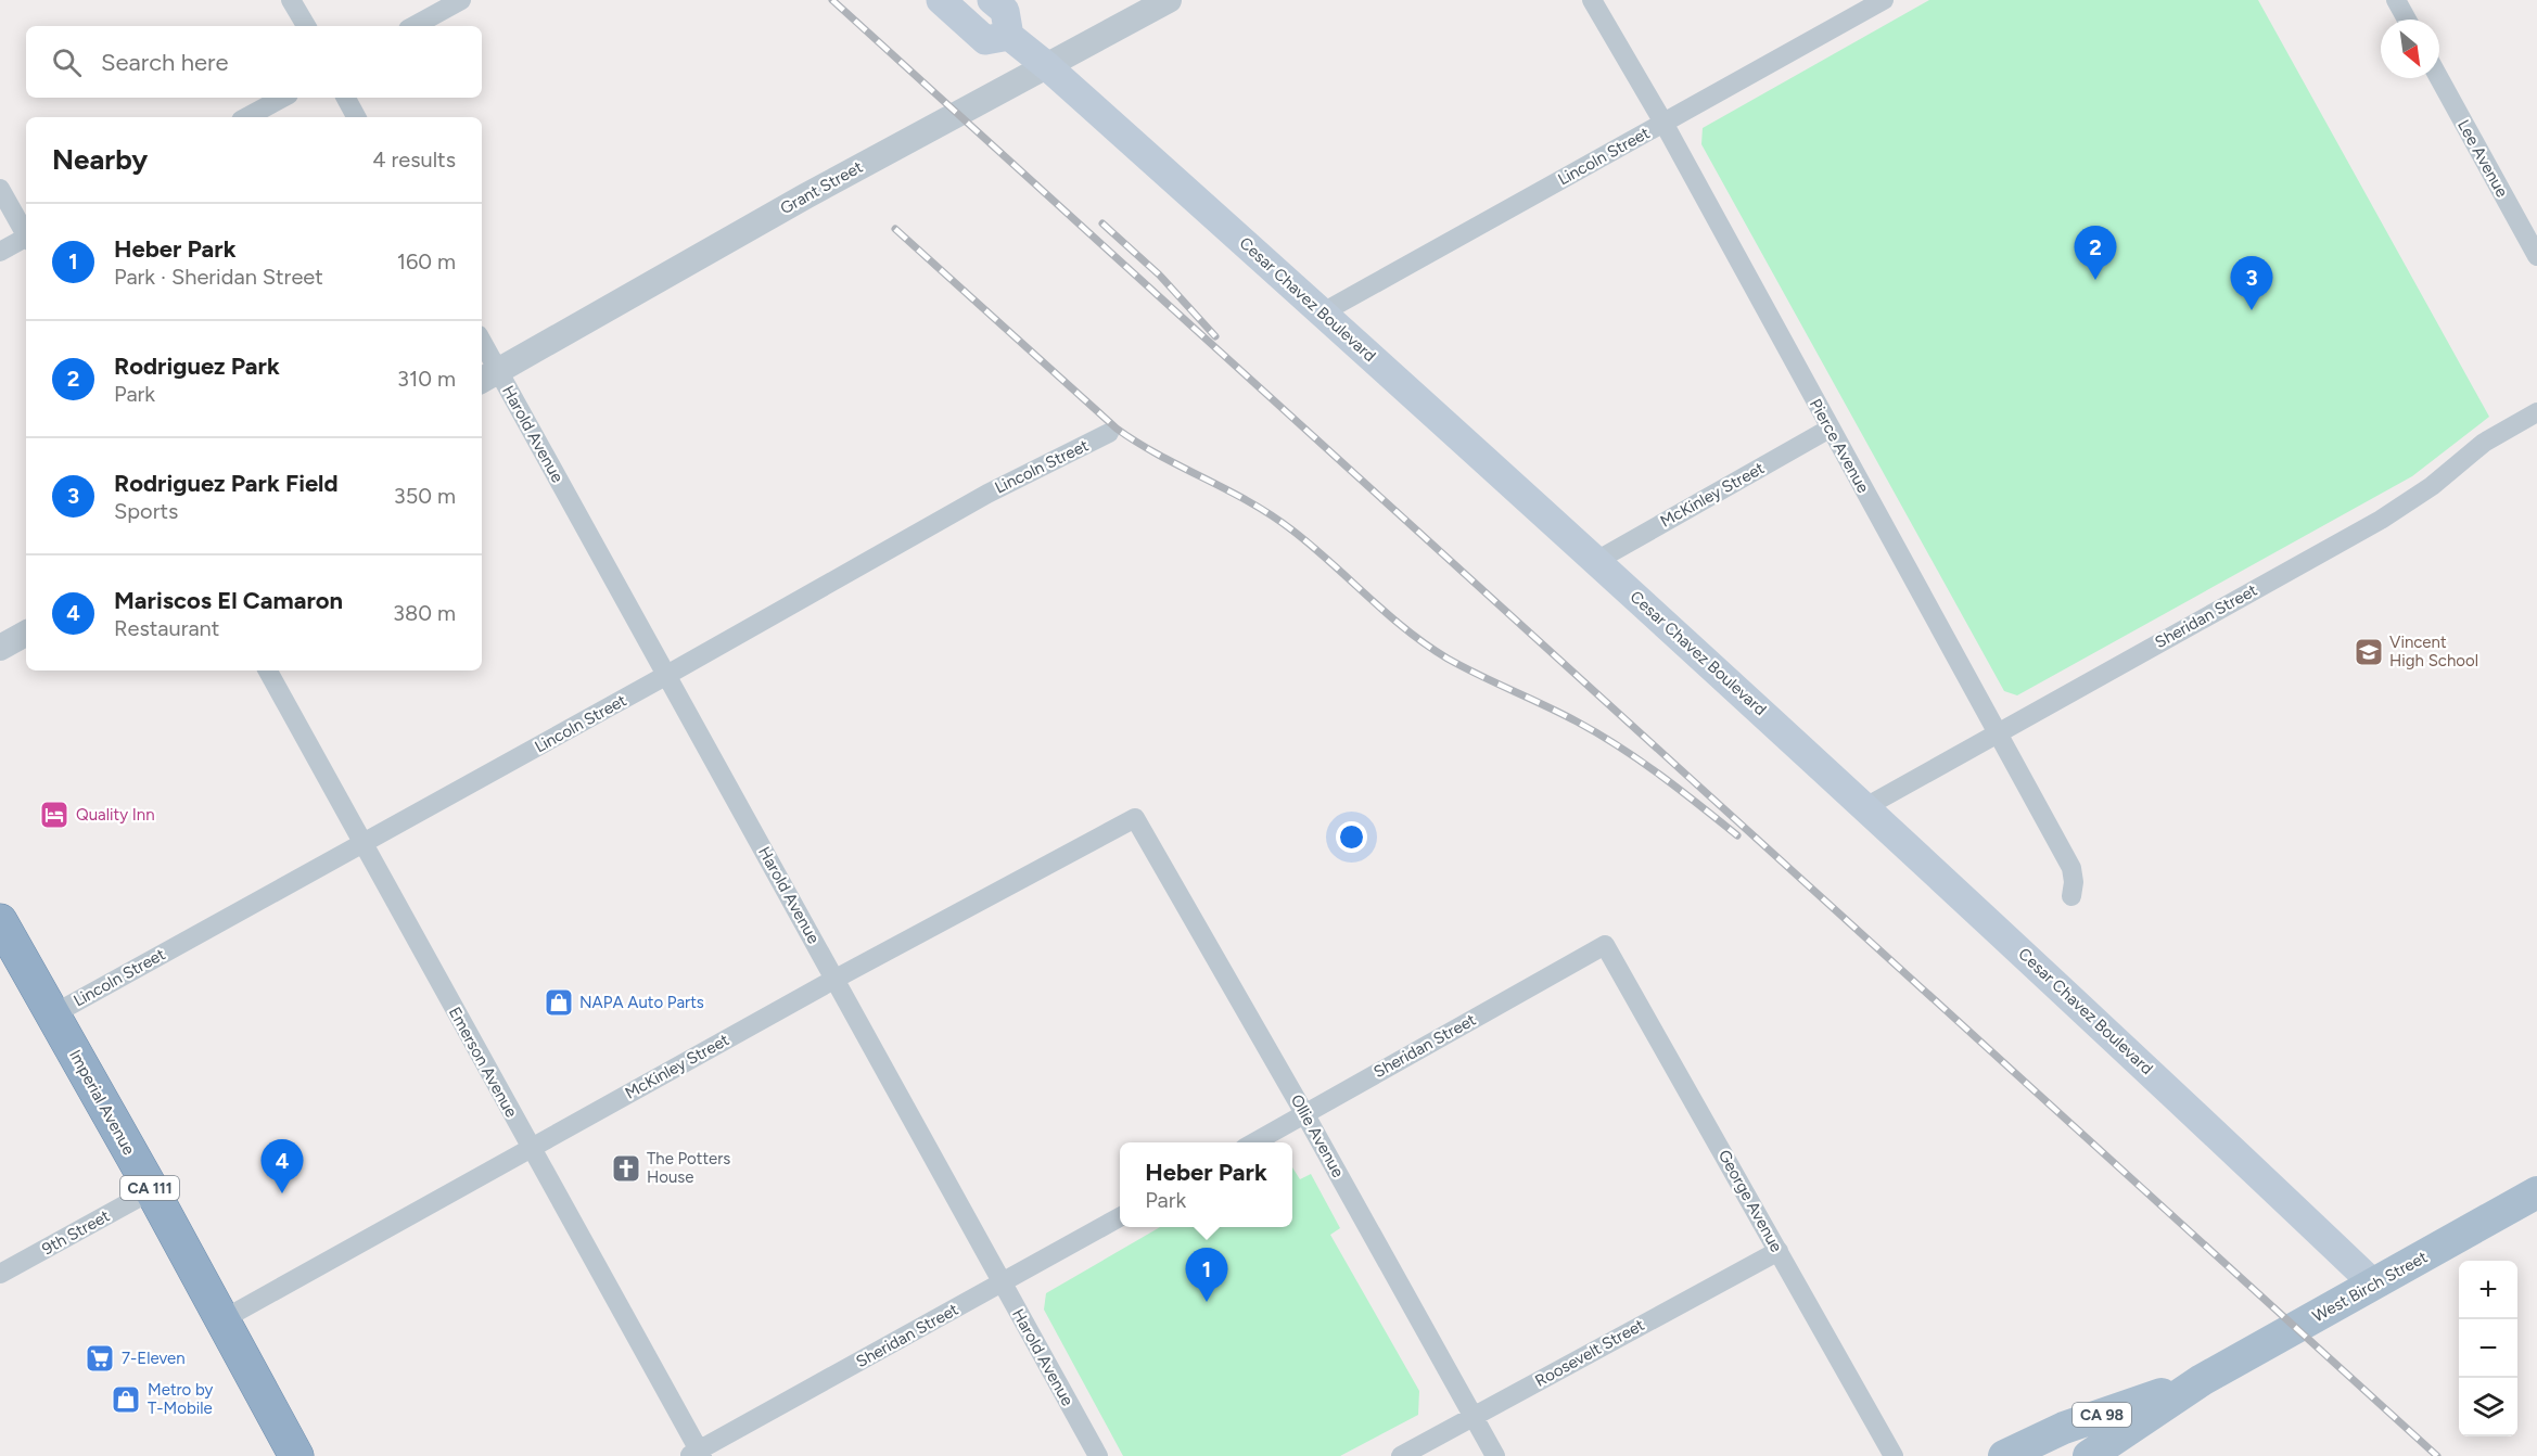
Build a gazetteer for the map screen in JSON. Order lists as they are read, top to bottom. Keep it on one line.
{"streets":{"highway":["Imperial Avenue","CA 111"],"main road":["Cesar Chavez Boulevard","West Birch Street","CA 98"],"street":["Lincoln Street","Lee Avenue","Grant Street","Harold Avenue","Pierce Avenue","McKinley Street","Sheridan Street","Emerson Avenue","Ollie Avenue","George Avenue","9th Street","Roosevelt Street"]},"crossings":[["Lincoln Street","Cesar Chavez Boulevard"],["Lincoln Street","Harold Avenue"],["Lincoln Street","Pierce Avenue"],["Lincoln Street","Emerson Avenue"],["Lincoln Street","Imperial Avenue"],["Grant Street","Cesar Chavez Boulevard"],["Grant Street","Harold Avenue"],["Cesar Chavez Boulevard","McKinley Street"],["Cesar Chavez Boulevard","Sheridan Street"],["Cesar Chavez Boulevard","West Birch Street"],["Harold Avenue","McKinley Street"],["Harold Avenue","Sheridan Street"],["Pierce Avenue","McKinley Street"],["Pierce Avenue","Sheridan Street"],["McKinley Street","Emerson Avenue"],["McKinley Street","Imperial Avenue"],["McKinley Street","Ollie Avenue"],["Sheridan Street","Emerson Avenue"],["Sheridan Street","Ollie Avenue"],["Sheridan Street","George Avenue"],["Imperial Avenue","9th Street"],["Ollie Avenue","Roosevelt Street"],["George Avenue","Roosevelt Street"]],"places":{"school or university":["Vincent High School"],"hotel":["Quality Inn"],"shop":["NAPA Auto Parts","Metro by T-Mobile"],"church":["The Potters House"],"supermarket":["7-Eleven"]},"north":"bottom right","page":{"search":"Search here","heading":["Nearby","4 results"],"list":[{"mark":"1","name":"Heber Park","note":"Park · Sheridan Street","value":"160 m"},{"mark":"2","name":"Rodriguez Park","note":"Park","value":"310 m"},{"mark":"3","name":"Rodriguez Park Field","note":"Sports","value":"350 m"},{"mark":"4","name":"Mariscos El Camaron","note":"Restaurant","value":"380 m"}],"pins":["2","3","4","1"],"popup":["Heber Park","Park"],"map_buttons":["+","−"]}}
